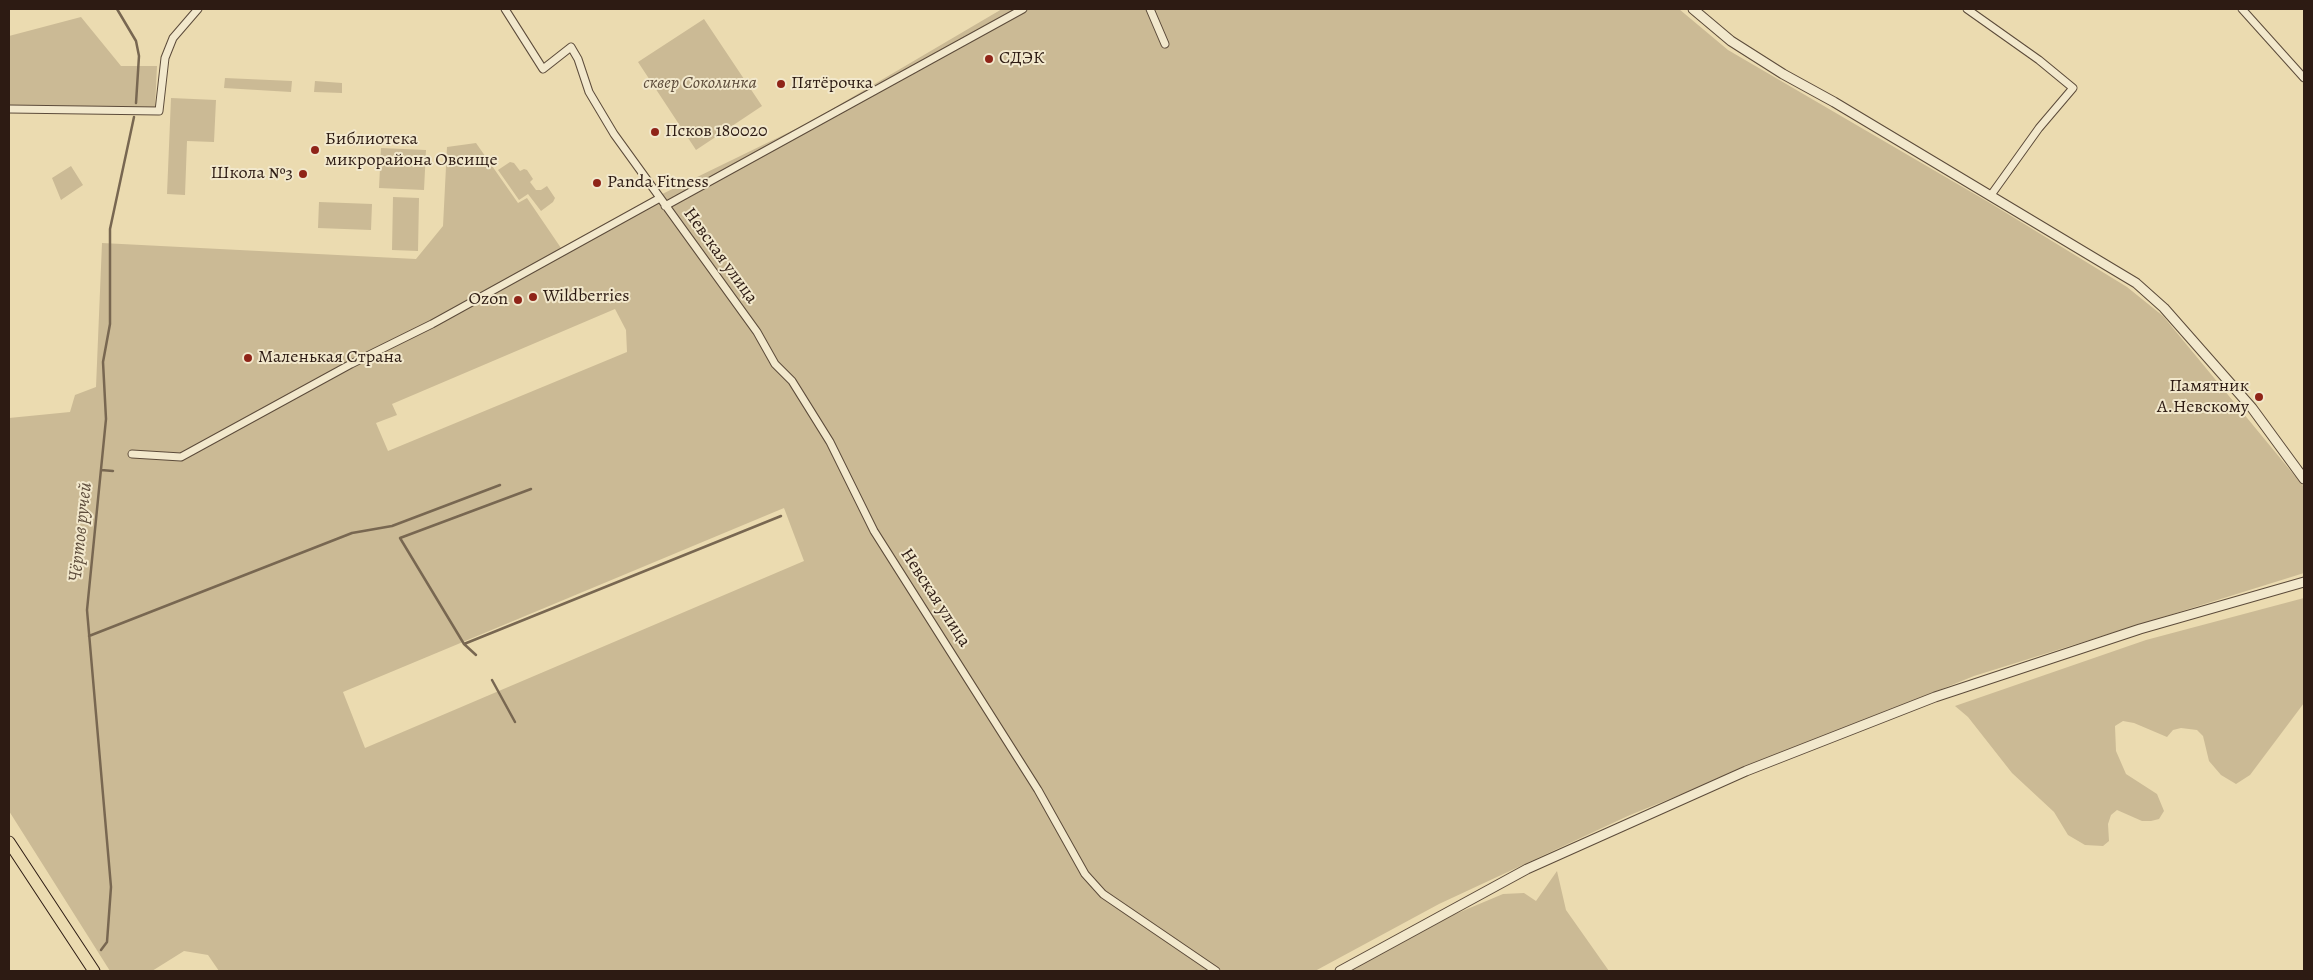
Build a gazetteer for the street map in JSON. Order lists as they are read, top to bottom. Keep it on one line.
{"streets":{"street":["Невская улица"]},"water":["Чёртов ручей"],"parks":["сквер Соколинка"],"places":["СДЭК","Пятёрочка","Псков 180020","Библиотека микрорайона Овсище","Школа №3","Panda Fitness","Wildberries","Ozon","Маленькая Страна","Памятник А.Невскому"]}
